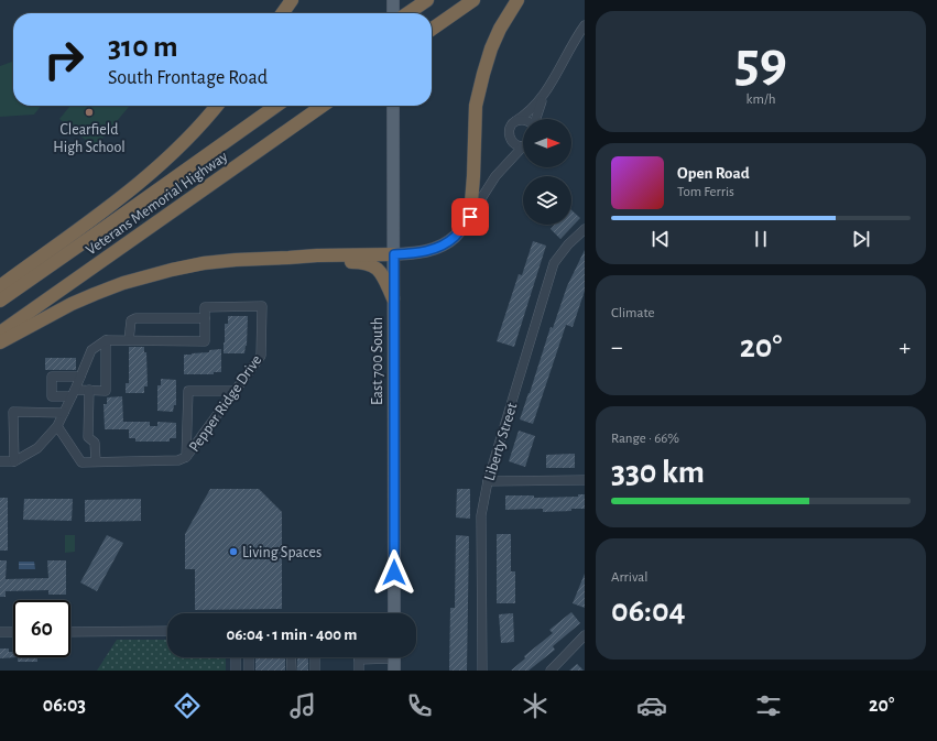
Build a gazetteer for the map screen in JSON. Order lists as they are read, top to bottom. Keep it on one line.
{"streets":{"highway":["Veterans Memorial Highway"],"main road":["East 700 South"],"street":["Pepper Ridge Drive","Liberty Street"]},"places":["Clearfield High School","Living Spaces"],"north":"right","page":{"tile":[["59","km/h"],"Climate",["Range · 66%","330 km"],["Arrival","06:04"]],"turn":["310 m","South Frontage Road"],"song":["Open Road","Tom Ferris"],"heat":["−","20°","+"],"limit":"60","trip":"06:04 · 1 min · 400 m","tabs":["06:03","20°"]}}
